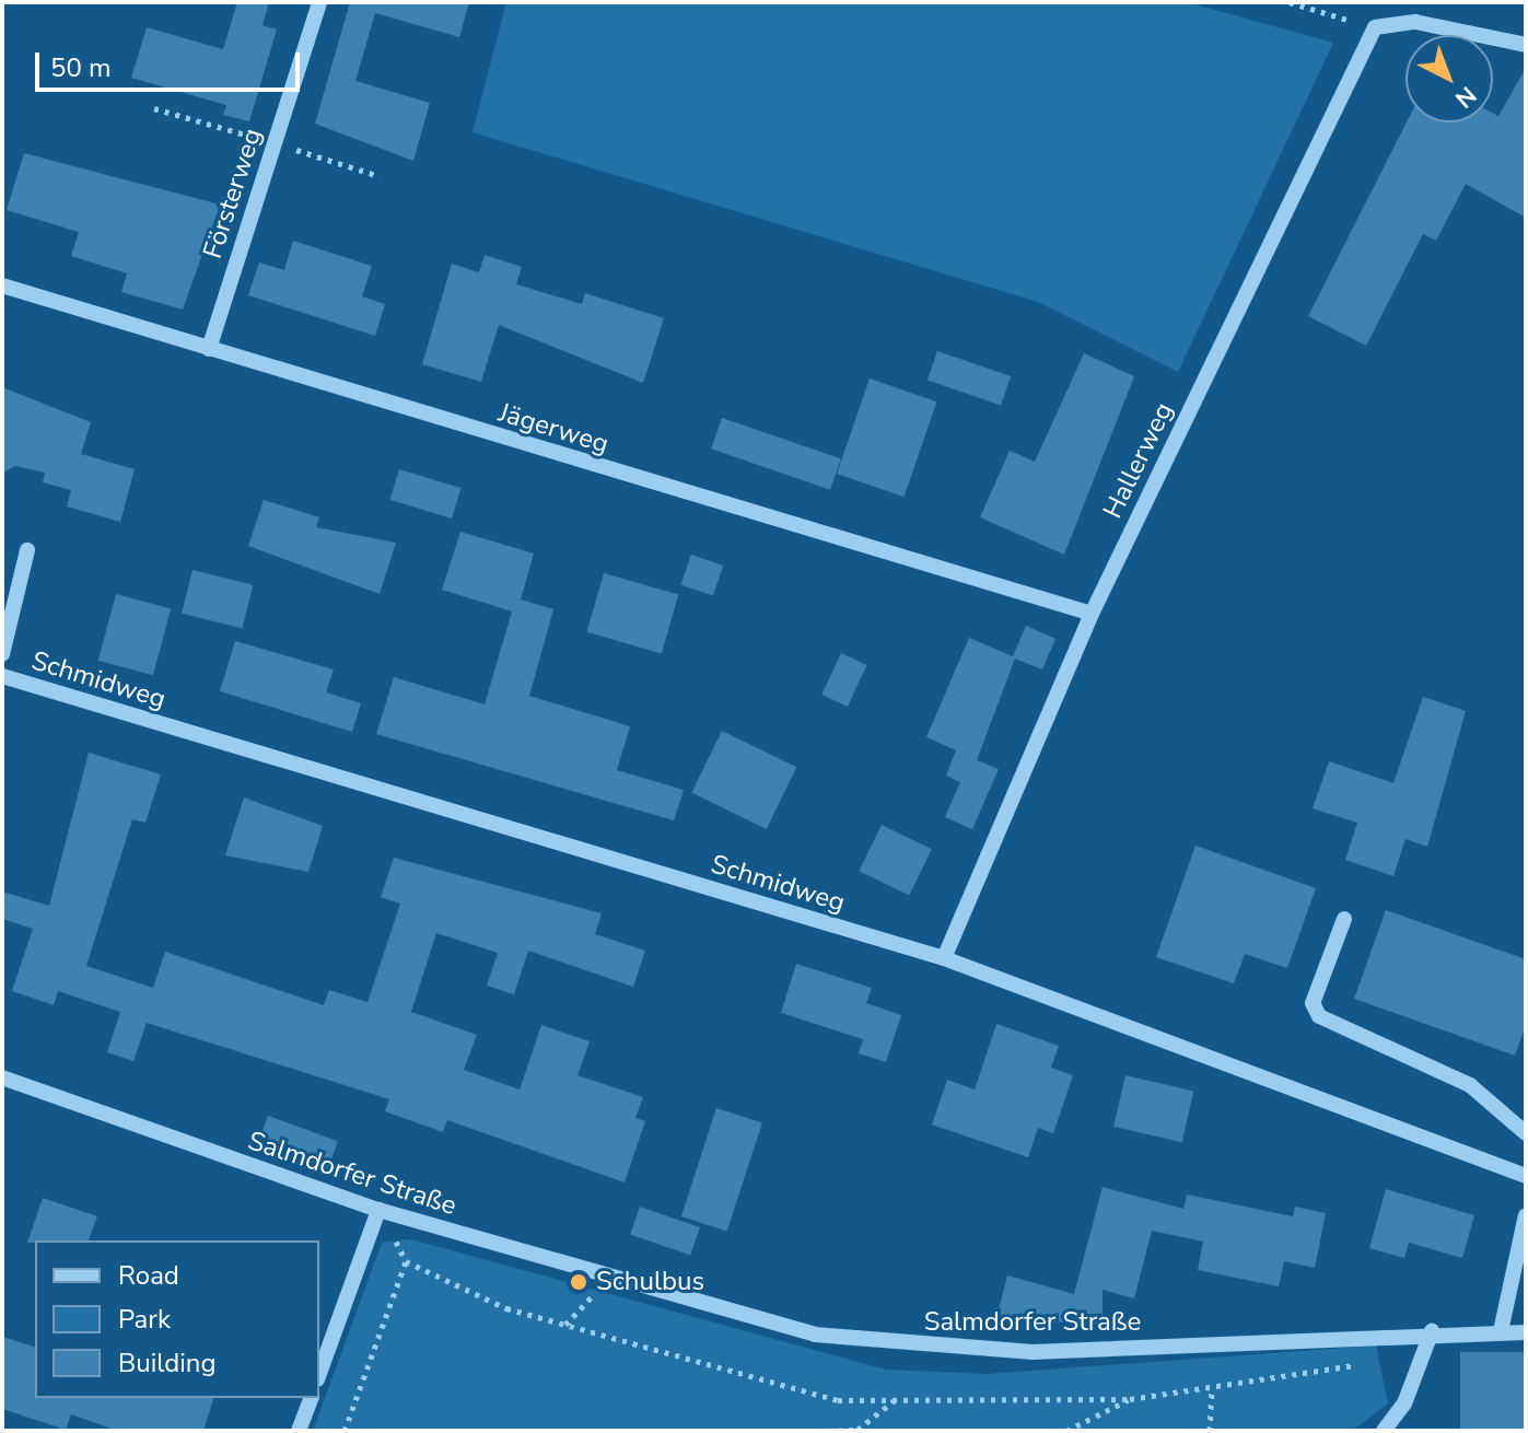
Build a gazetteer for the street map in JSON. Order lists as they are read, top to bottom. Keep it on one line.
{"streets":{"street":["Försterweg","Jägerweg","Hallerweg","Schmidweg","Salmdorfer Straße"]},"crossings":[["Försterweg","Jägerweg"],["Jägerweg","Hallerweg"],["Hallerweg","Schmidweg"]],"places":["Schulbus"],"legend":["Road","Park","Building"],"scale_bar":"50 m","north":"bottom right"}
